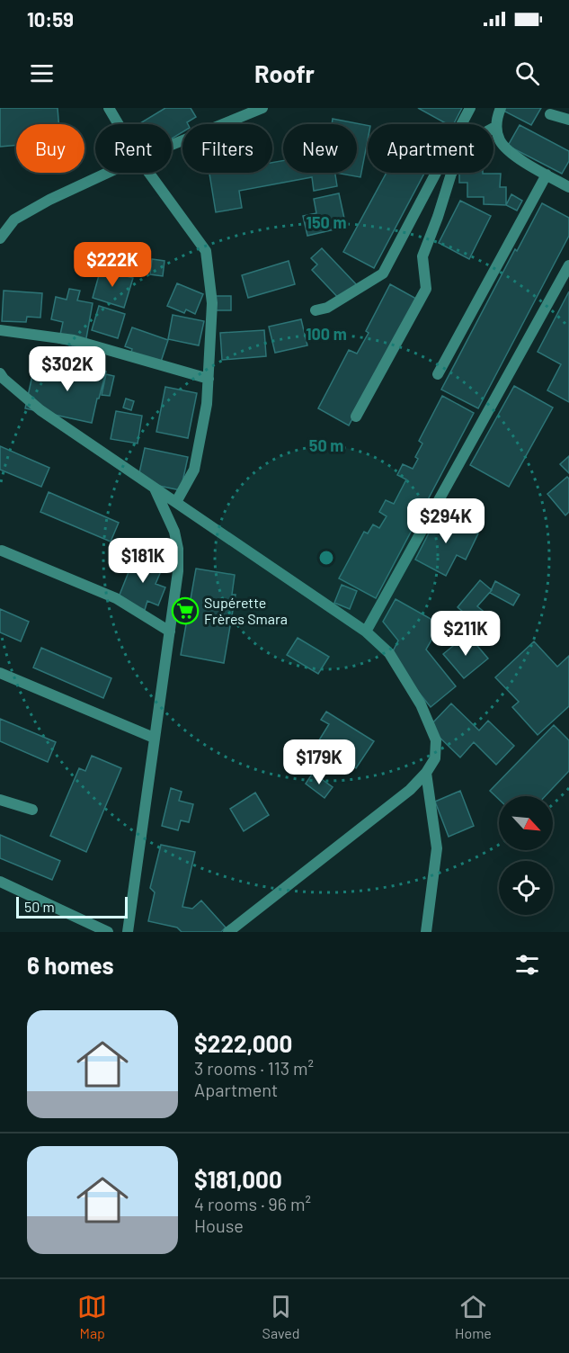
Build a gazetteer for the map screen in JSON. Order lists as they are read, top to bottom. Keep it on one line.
{"places":{"supermarket":["Supérette Frères Smara"]},"scale_bar":"50 m","north":"bottom right","page":{"status":"10:59","header":"Roofr","chip":["Buy","Rent","Filters","New","Apartment"],"price":["$222K","$302K","$294K","$181K","$211K","$179K"],"scale":"50 m","heading":"6 homes","list":[{"name":"$222,000","note":"3 rooms · 113 m² · Apartment"},{"name":"$181,000","note":"4 rooms · 96 m² · House"}],"tabs":["Map","Saved","Home"]},"rings":["150 m","100 m","50 m"]}
